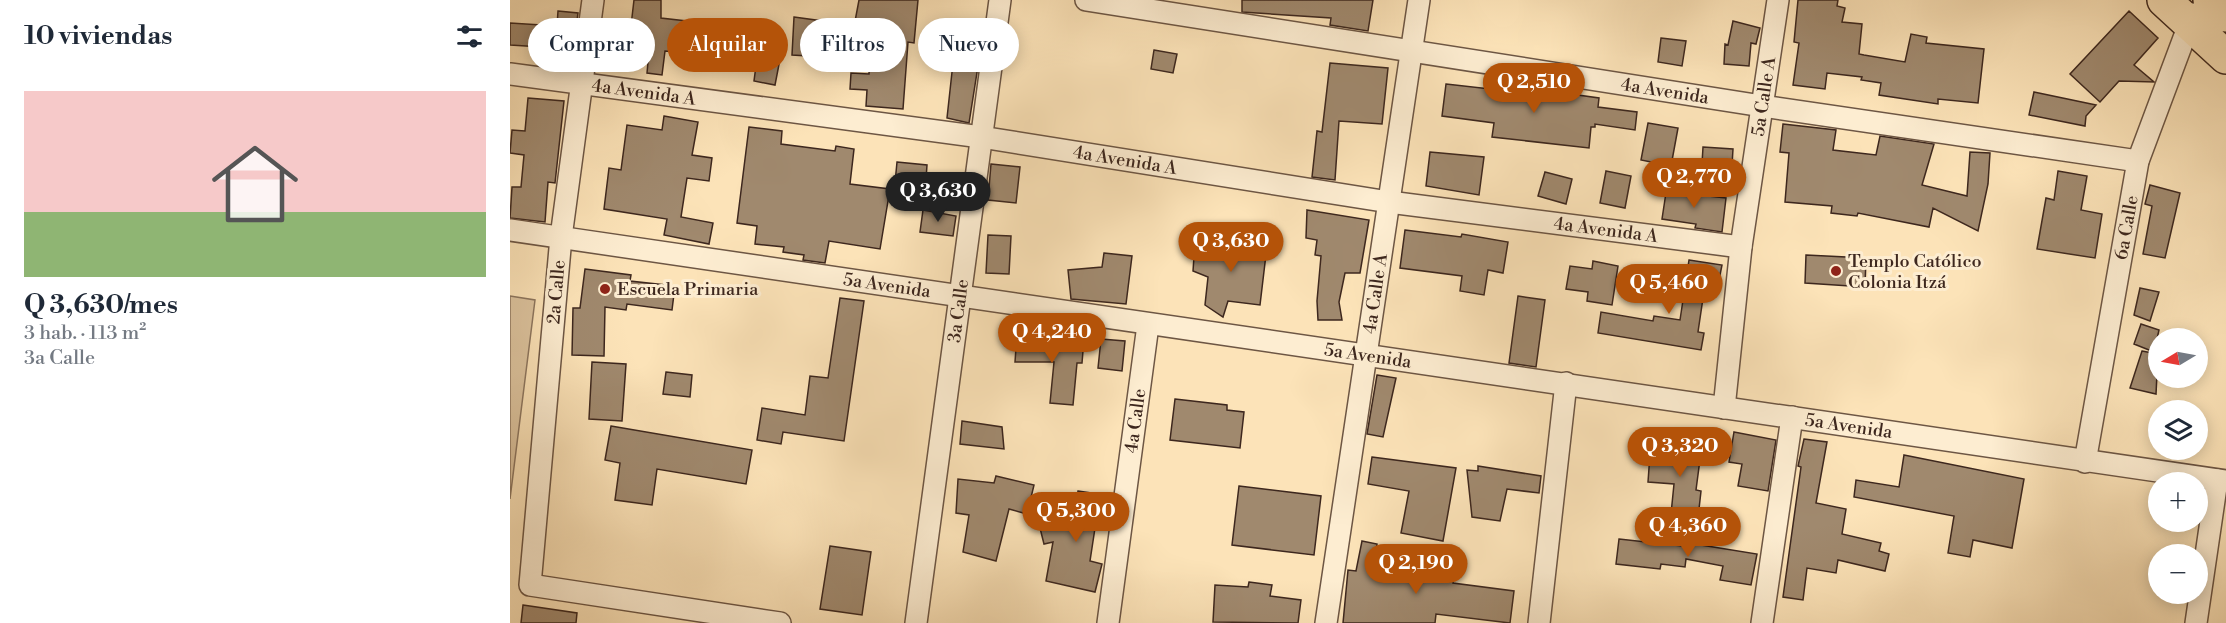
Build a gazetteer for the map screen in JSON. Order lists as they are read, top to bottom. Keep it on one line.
{"streets":{"street":["4a Avenida","4a Avenida A","5a Calle A","6a Calle","5a Avenida","2a Calle","4a Calle A","3a Calle","4a Calle"]},"crossings":[["4a Avenida","5a Calle A"],["4a Avenida","6a Calle"],["4a Avenida","4a Calle A"],["4a Avenida A","5a Calle A"],["4a Avenida A","2a Calle"],["4a Avenida A","4a Calle A"],["4a Avenida A","3a Calle"],["5a Calle A","5a Avenida"],["6a Calle","5a Avenida"],["5a Avenida","2a Calle"],["5a Avenida","4a Calle A"],["5a Avenida","3a Calle"],["5a Avenida","4a Calle"]],"places":["Templo Católico Colonia Itzá","Escuela Primaria"],"north":"left","page":{"heading":"10 viviendas","chip":["Comprar","Alquilar","Filtros","Nuevo"],"price":["Q 2,510","Q 2,770","Q 3,630","Q 3,630","Q 5,460","Q 4,240","Q 3,320","Q 5,300","Q 4,360","Q 2,190"],"list":[{"name":"Q 3,630/mes","note":"3 hab. · 113 m² · 3a Calle"}],"map_buttons":["+","−"]}}
